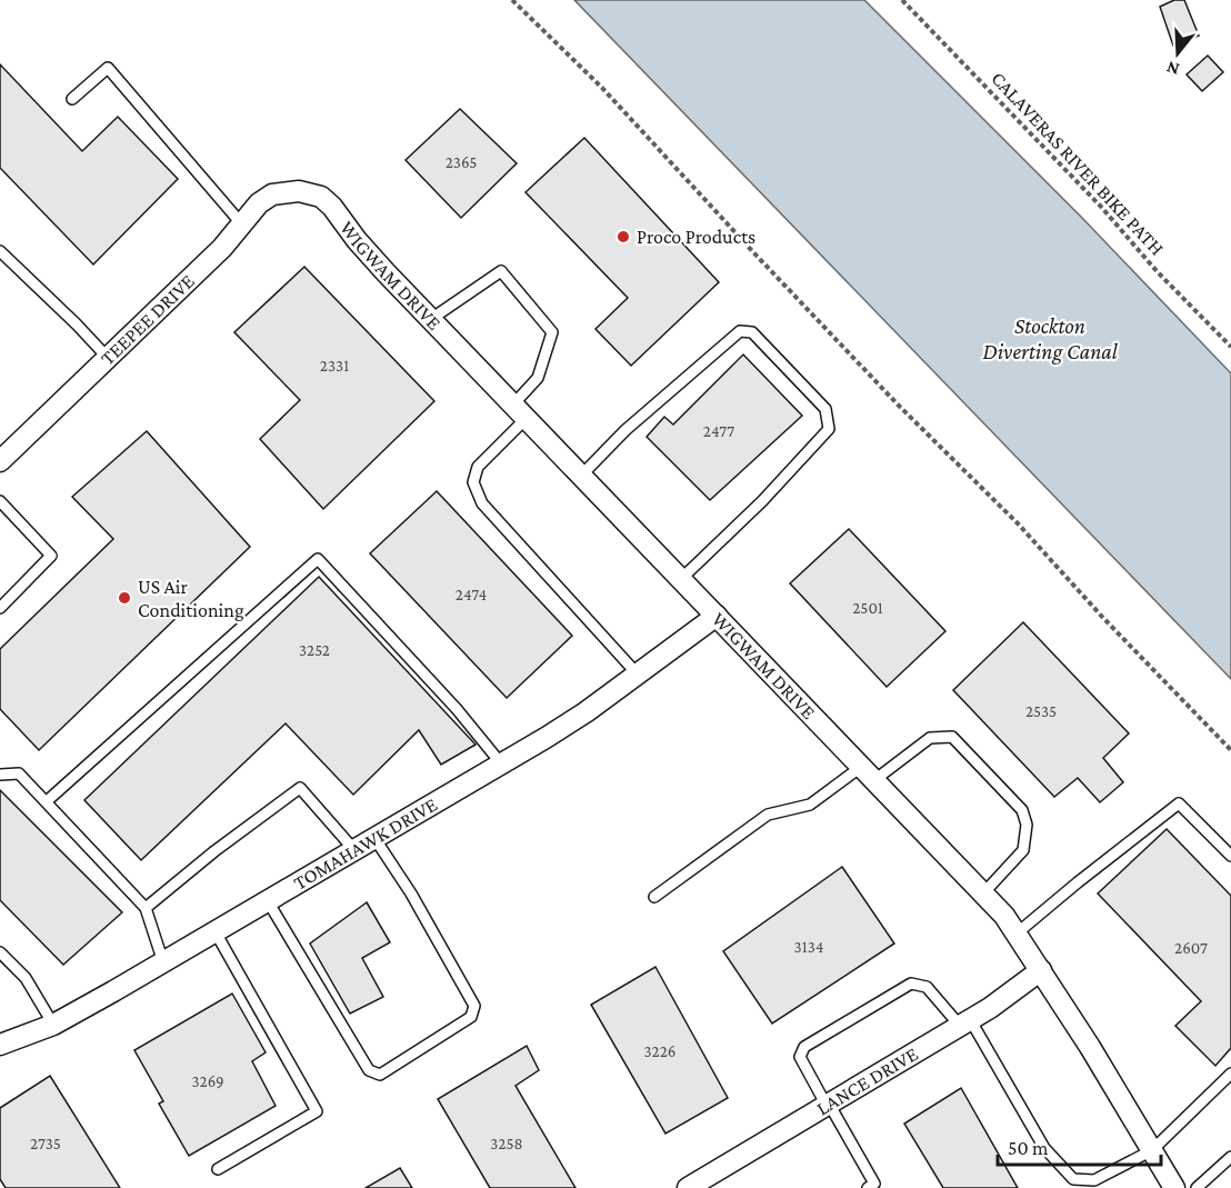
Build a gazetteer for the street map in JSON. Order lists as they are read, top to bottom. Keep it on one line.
{"streets":{"street":["WIGWAM DRIVE","TEEPEE DRIVE","TOMAHAWK DRIVE","LANCE DRIVE"],"path":["CALAVERAS RIVER BIKE PATH"]},"crossings":[["WIGWAM DRIVE","TEEPEE DRIVE"],["WIGWAM DRIVE","TOMAHAWK DRIVE"],["WIGWAM DRIVE","LANCE DRIVE"]],"water":["Stockton Diverting Canal"],"places":["Proco Products","US Air Conditioning"],"house_numbers":["2365","2331","2477","2474","2501","3252","2535","3134","2607","3226","3269","2735","3258"],"scale_bar":"50 m","north":"bottom"}
